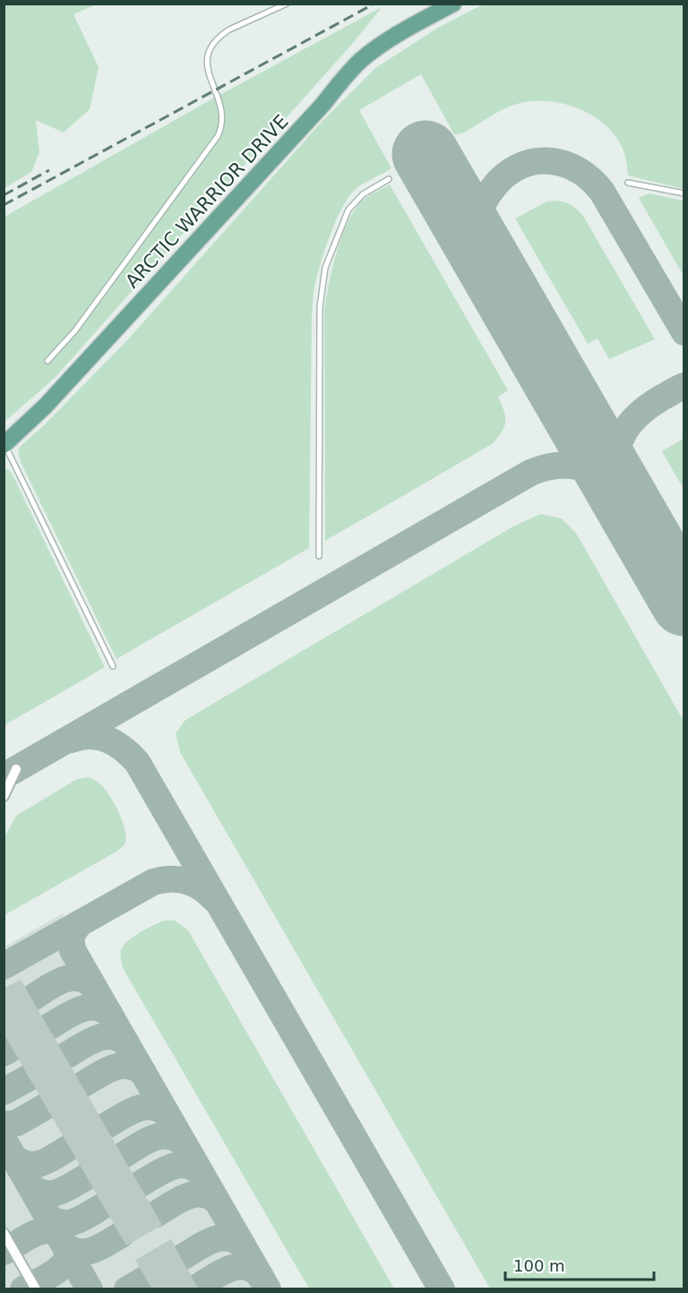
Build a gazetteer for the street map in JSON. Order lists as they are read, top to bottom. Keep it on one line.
{"streets":{"main road":["ARCTIC WARRIOR DRIVE"]},"scale_bar":"100 m"}
